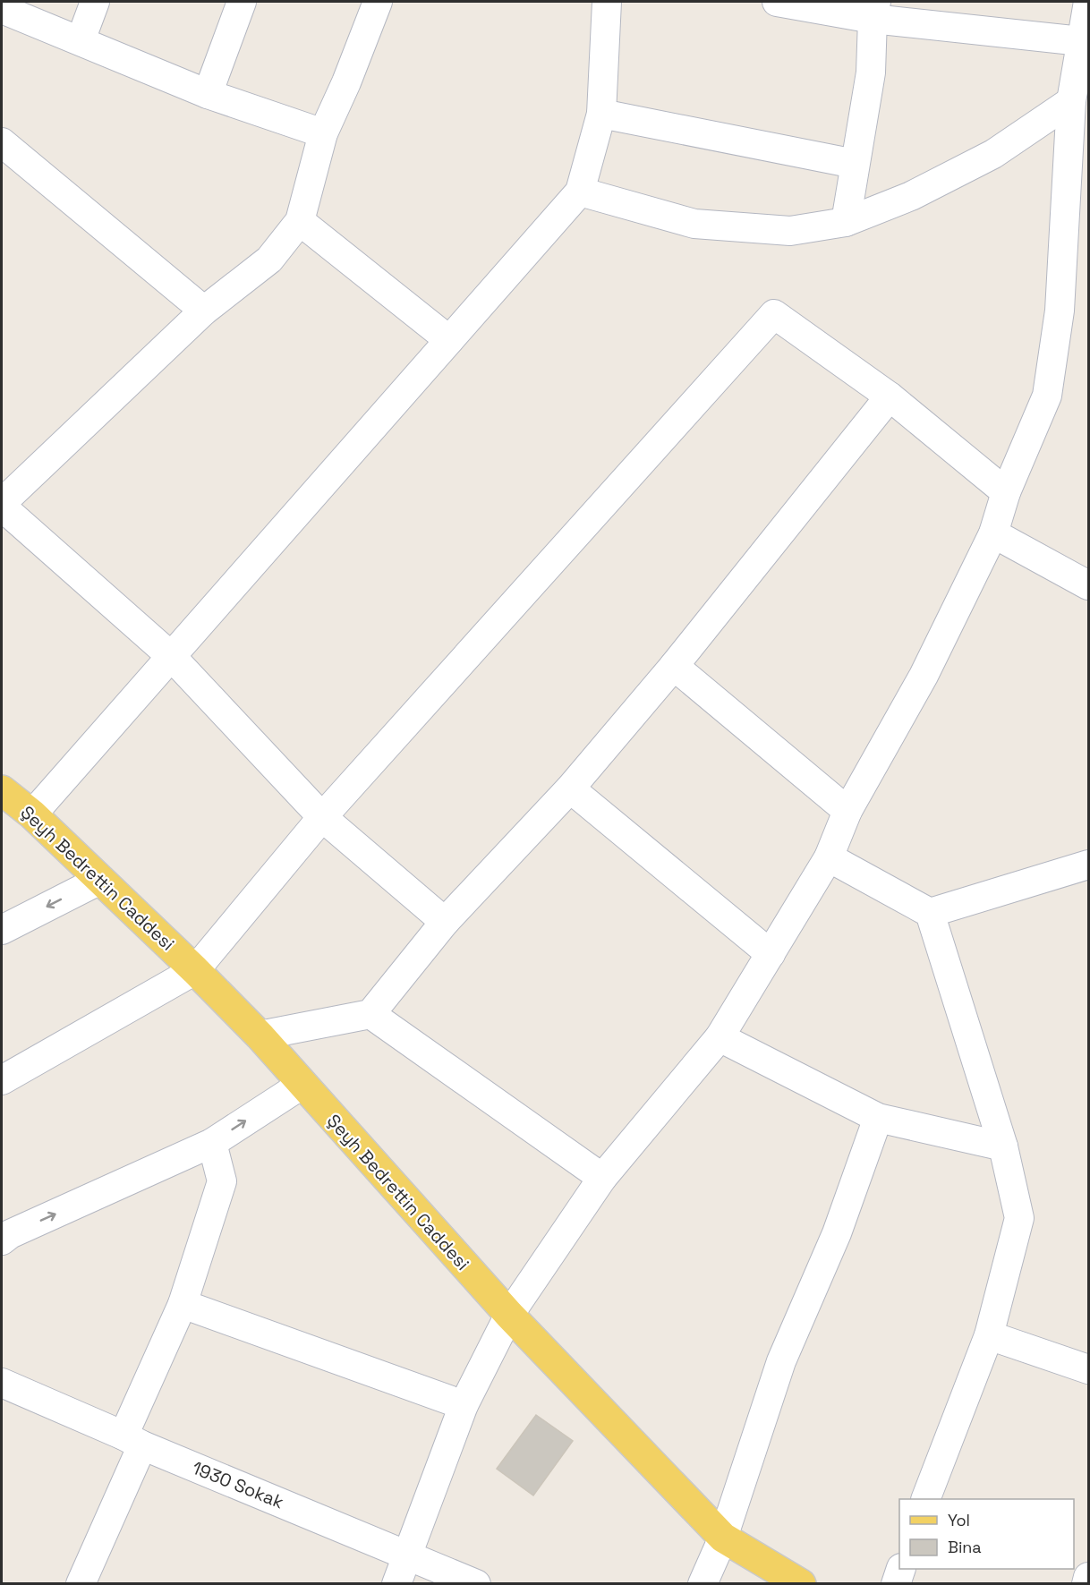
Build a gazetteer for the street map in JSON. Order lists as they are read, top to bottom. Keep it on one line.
{"streets":{"main road":["Şeyh Bedrettin Caddesi"],"street":["1930 Sokak"]},"legend":["Yol","Bina"]}
